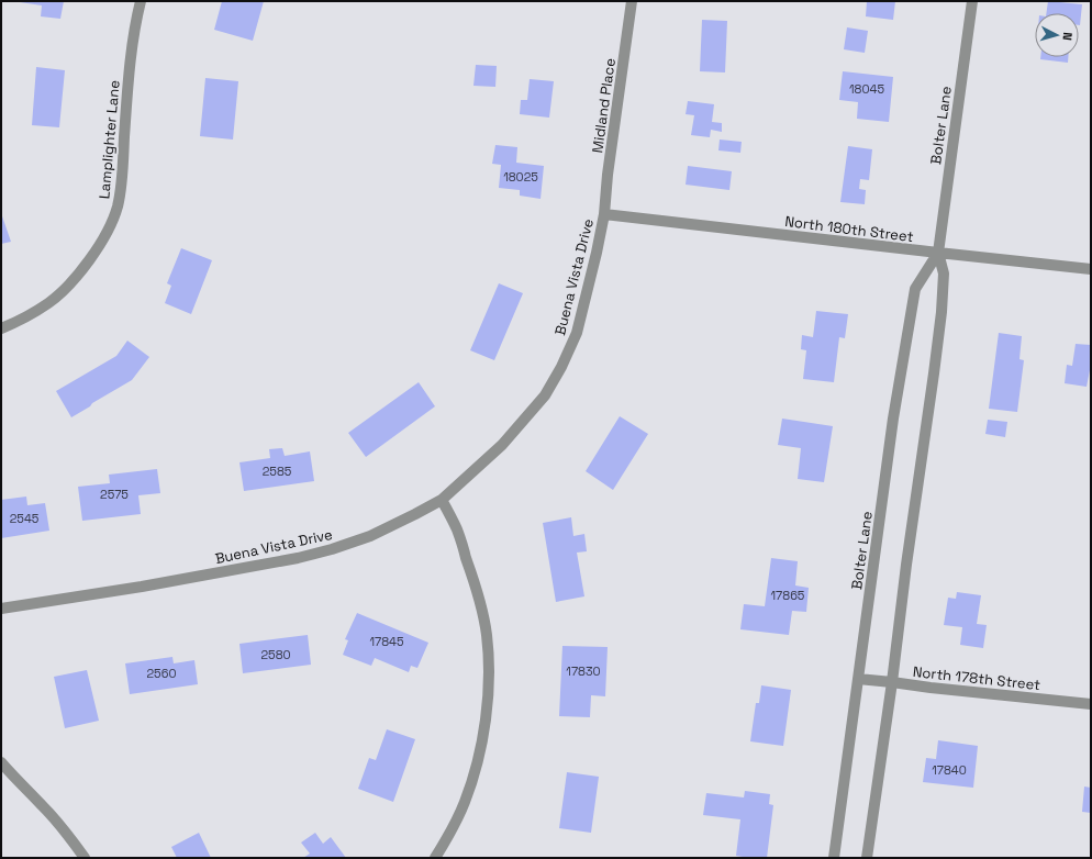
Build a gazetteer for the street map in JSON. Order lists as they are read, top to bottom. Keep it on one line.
{"streets":{"street":["Midland Place","Bolter Lane","Lamplighter Lane","North 180th Street","Buena Vista Drive","North 178th Street"]},"crossings":[["Midland Place","North 180th Street"],["Midland Place","Buena Vista Drive"],["Bolter Lane","North 180th Street"],["Bolter Lane","North 178th Street"],["North 180th Street","Buena Vista Drive"]],"house_numbers":["18045","18025","2585","2575","2545","17865","17845","2580","17830","2560","17840"],"north":"right"}
